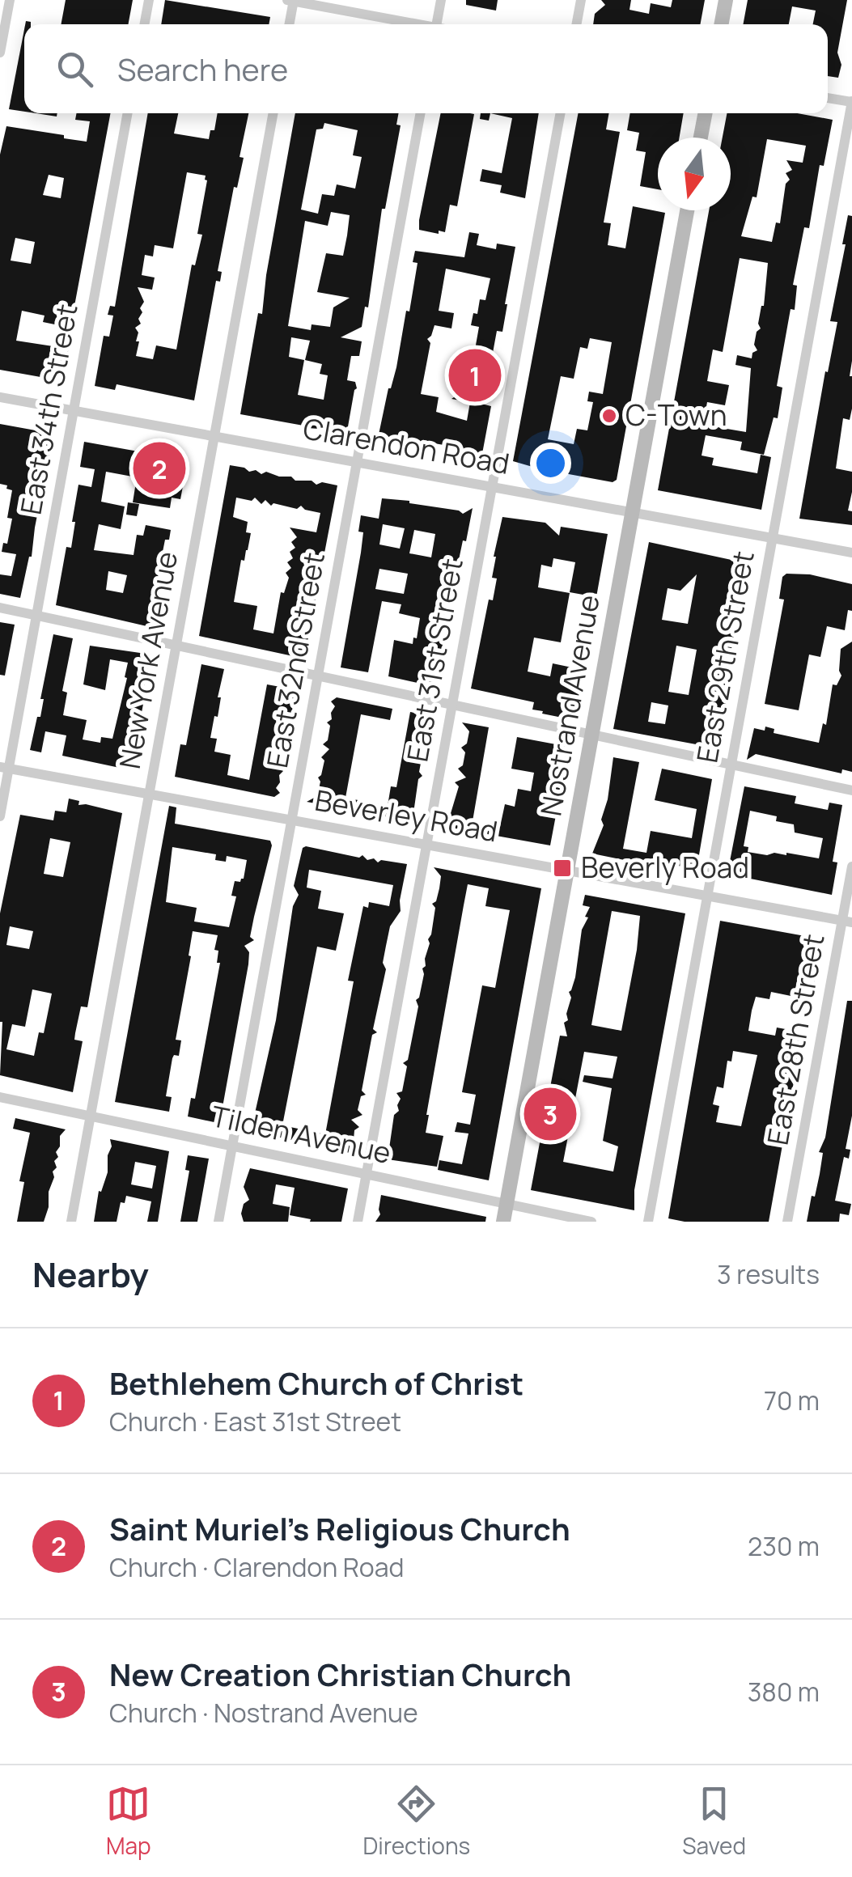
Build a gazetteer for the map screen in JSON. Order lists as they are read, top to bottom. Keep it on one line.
{"streets":{"main road":["Nostrand Avenue"],"street":["East 34th Street","Clarendon Road","East 29th Street","New York Avenue","East 32nd Street","East 31st Street","Beverley Road","East 28th Street","Tilden Avenue"]},"crossings":[["East 34th Street","Clarendon Road"],["East 34th Street","Beverley Road"],["Clarendon Road","East 29th Street"],["Clarendon Road","New York Avenue"],["Clarendon Road","East 32nd Street"],["Clarendon Road","East 31st Street"],["Clarendon Road","Nostrand Avenue"],["East 29th Street","Beverley Road"],["New York Avenue","Beverley Road"],["New York Avenue","Tilden Avenue"],["East 32nd Street","Beverley Road"],["East 32nd Street","Tilden Avenue"],["East 31st Street","Beverley Road"],["East 31st Street","Tilden Avenue"],["Nostrand Avenue","Beverley Road"],["Nostrand Avenue","Tilden Avenue"],["Beverley Road","East 28th Street"]],"places":{"other":["C-Town"],"transit":["Beverly Road"]},"north":"bottom","page":{"search":"Search here","pins":["1","2","3"],"heading":["Nearby","3 results"],"list":[{"mark":"1","name":"Bethlehem Church of Christ","note":"Church · East 31st Street","value":"70 m"},{"mark":"2","name":"Saint Muriel's Religious Church","note":"Church · Clarendon Road","value":"230 m"},{"mark":"3","name":"New Creation Christian Church","note":"Church · Nostrand Avenue","value":"380 m"}],"nav":["Map","Directions","Saved"]}}
